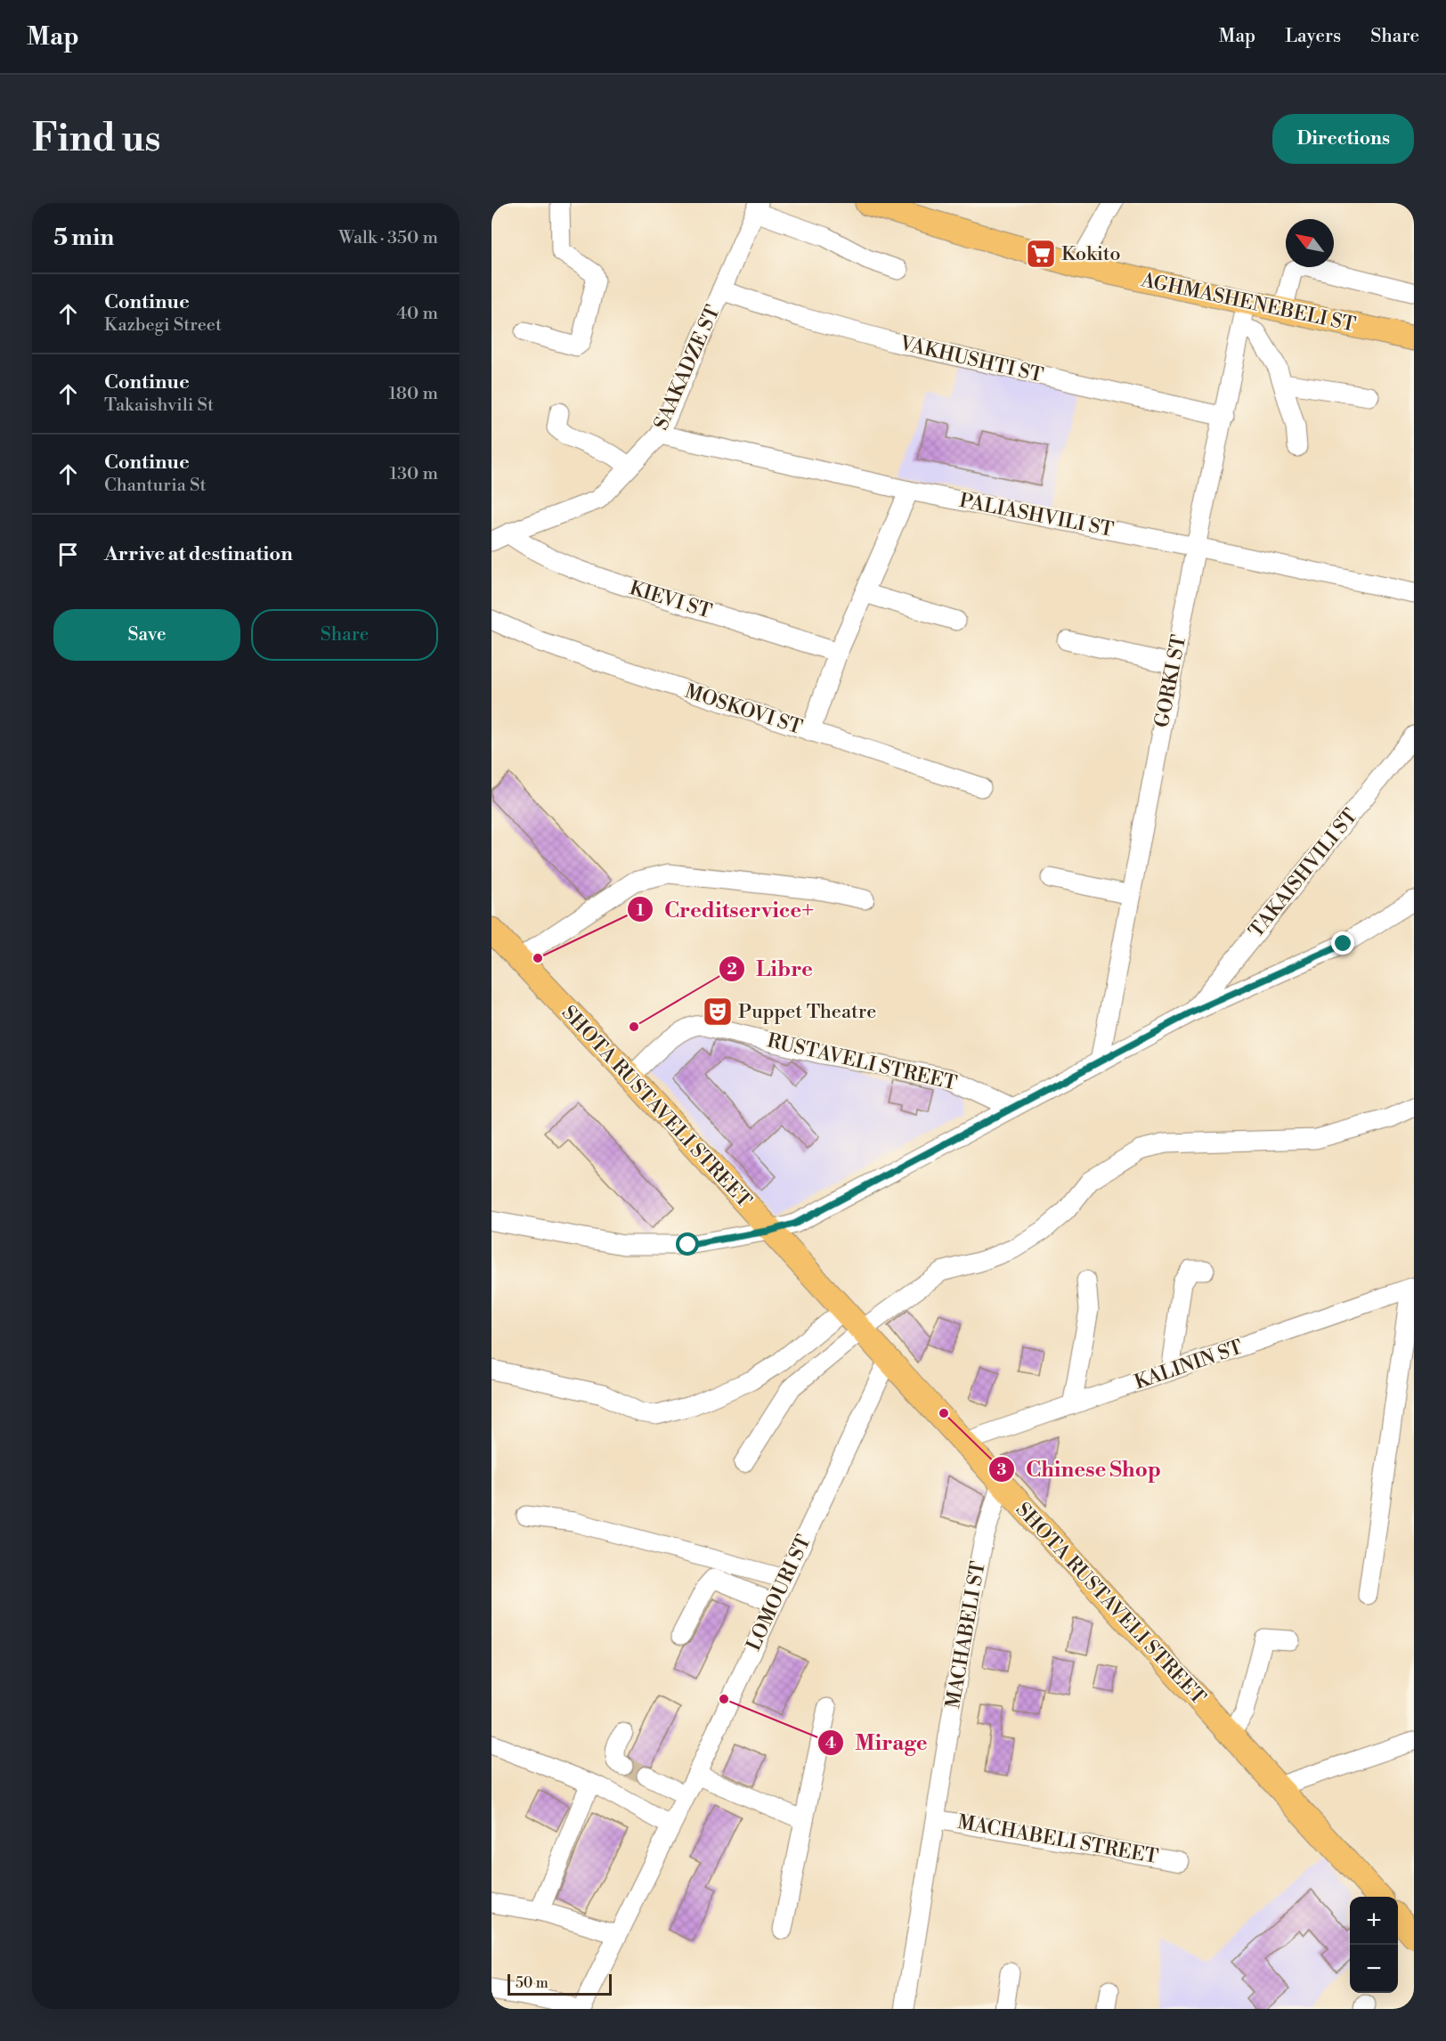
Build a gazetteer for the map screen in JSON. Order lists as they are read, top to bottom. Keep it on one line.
{"streets":{"main road":["AGHMASHENEBELI ST","SHOTA RUSTAVELI STREET"],"street":["VAKHUSHTI ST","SAAKADZE ST","PALIASHVILI ST","KIEVI ST","GORKI ST","MOSKOVI ST","TAKAISHVILI ST","RUSTAVELI STREET","KALININ ST","LOMOURI ST","MACHABELI ST","MACHABELI STREET"]},"crossings":[["AGHMASHENEBELI ST","GORKI ST"],["VAKHUSHTI ST","SAAKADZE ST"],["VAKHUSHTI ST","GORKI ST"],["SAAKADZE ST","PALIASHVILI ST"],["SAAKADZE ST","KIEVI ST"],["PALIASHVILI ST","GORKI ST"],["PALIASHVILI ST","MOSKOVI ST"],["KIEVI ST","MOSKOVI ST"],["RUSTAVELI STREET","SHOTA RUSTAVELI STREET"],["SHOTA RUSTAVELI STREET","KALININ ST"],["SHOTA RUSTAVELI STREET","LOMOURI ST"],["SHOTA RUSTAVELI STREET","MACHABELI ST"],["MACHABELI ST","MACHABELI STREET"]],"places":{"supermarket":["Kokito"],"other":["Creditservice+","Libre","Chinese Shop","Mirage"],"theatre":["Puppet Theatre"]},"scale_bar":"50 m","north":"top left","page":{"header":"Map","nav":["Map","Layers","Share"],"buttons":["Directions",["Save","Share"]],"title":"Find us","heading":["5 min","Walk · 350 m"],"list":[["Continue","Kazbegi Street","40 m"],["Continue","Takaishvili St","180 m"],["Continue","Chanturia St","130 m"],"Arrive at destination"],"map_buttons":["+","−"],"scale":"50 m"}}
